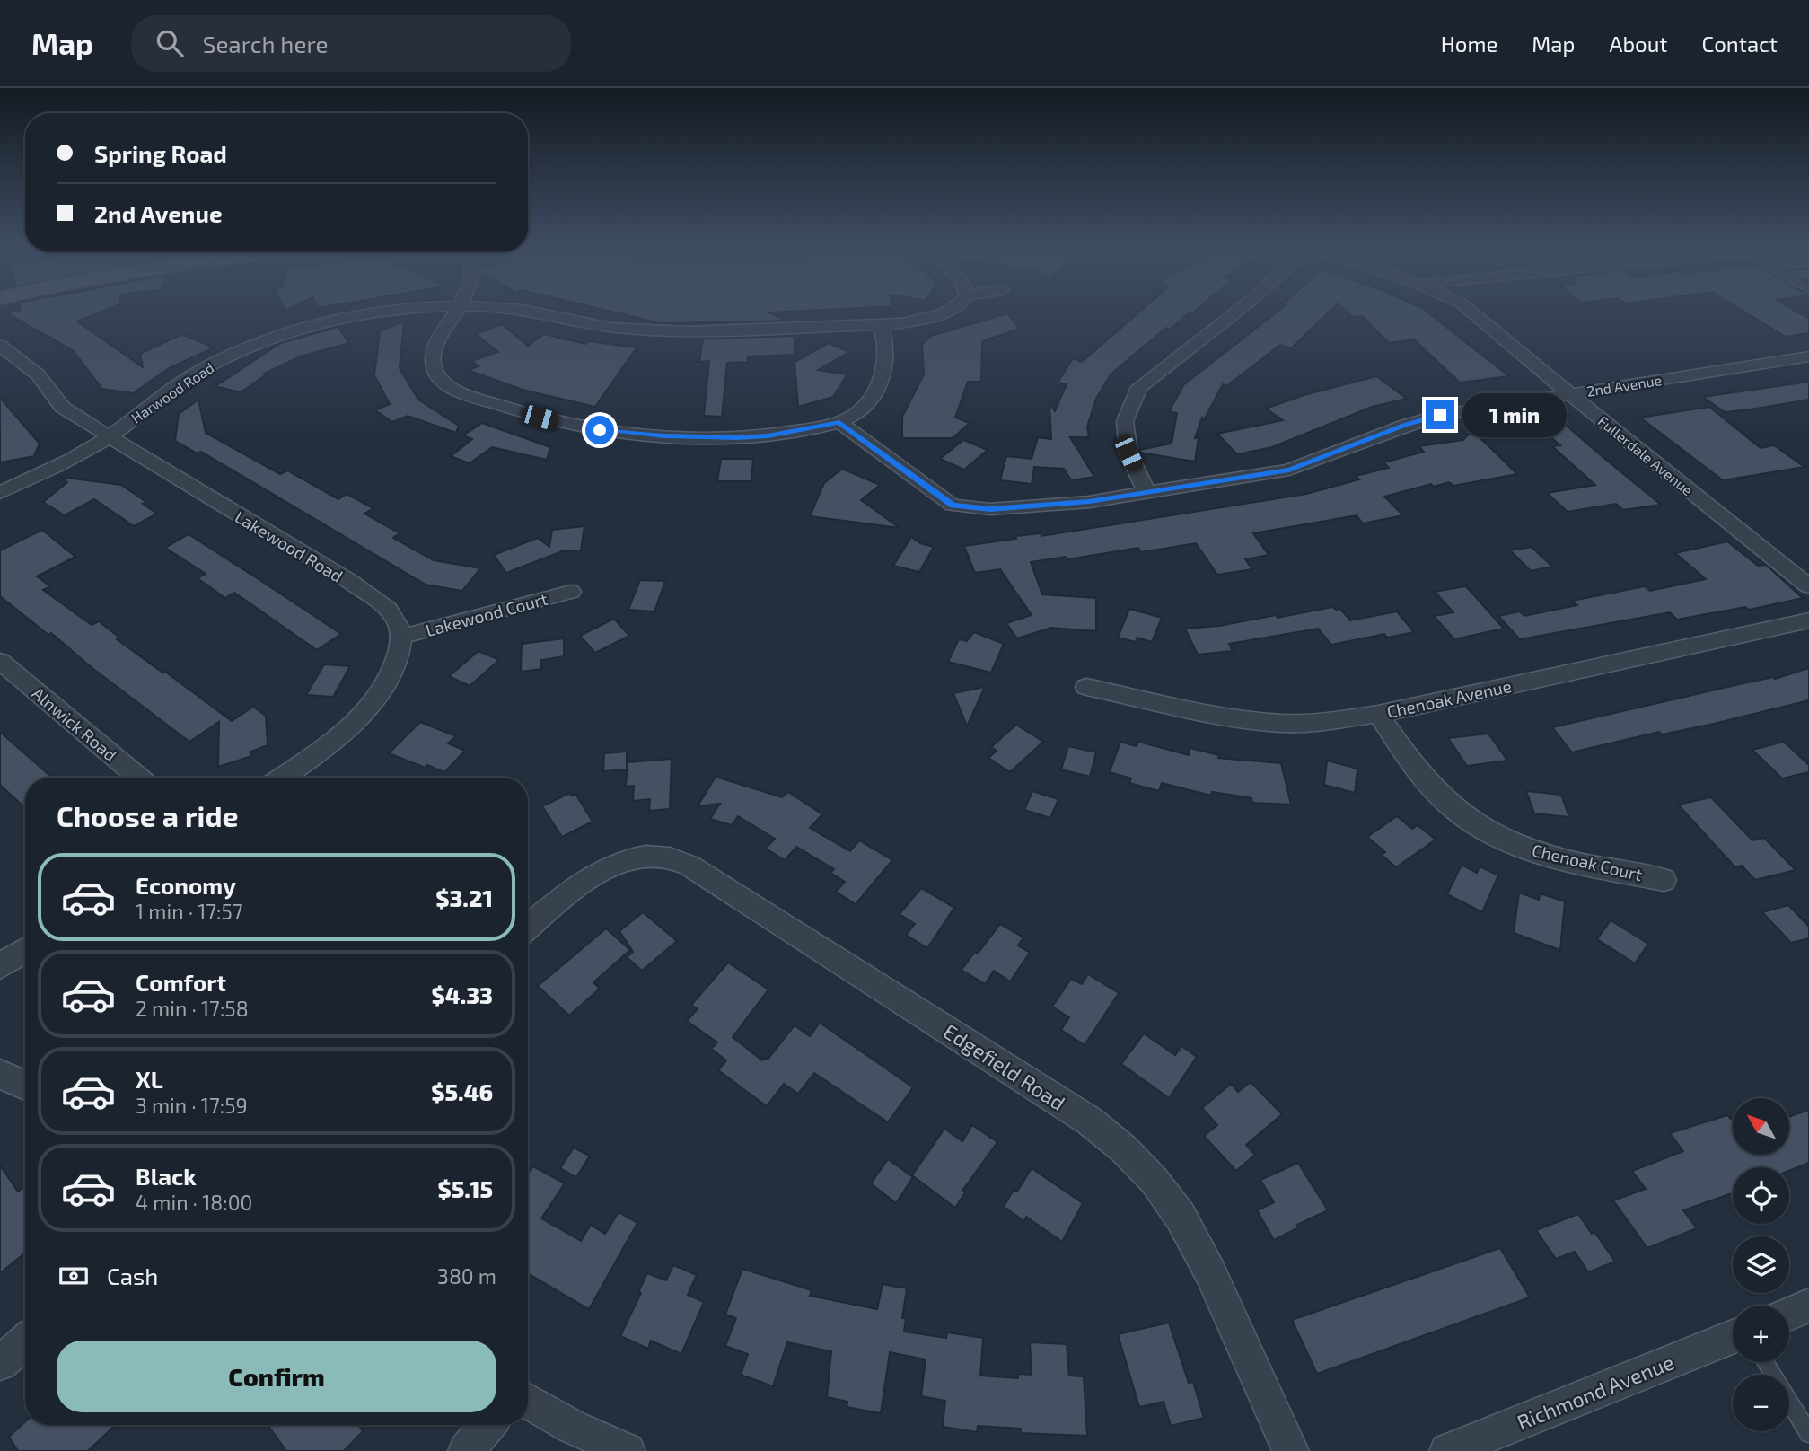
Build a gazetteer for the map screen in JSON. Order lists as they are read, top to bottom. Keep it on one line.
{"streets":{"street":["2nd Avenue","Harwood Road","Fullerdale Avenue","Lakewood Road","Lakewood Court","Chenoak Avenue","Alnwick Road","Chenoak Court","Edgefield Road","Richmond Avenue"]},"crossings":[["2nd Avenue","Fullerdale Avenue"],["Harwood Road","Lakewood Road"],["Lakewood Road","Lakewood Court"],["Chenoak Avenue","Chenoak Court"]],"north":"top left","page":{"header":"Map","search":"Search here","nav":["Home","Map","About","Contact"],"banner":["Spring Road","2nd Avenue"],"bubble":"1 min","heading":"Choose a ride","list":[{"name":"Economy","note":"1 min · 17:57","value":"$3.21"},{"name":"Comfort","note":"2 min · 17:58","value":"$4.33"},{"name":"XL","note":"3 min · 17:59","value":"$5.46"},{"name":"Black","note":"4 min · 18:00","value":"$5.15"}],"map_buttons":["+","−"],"pay":["Cash","380 m"],"buttons":"Confirm"}}
